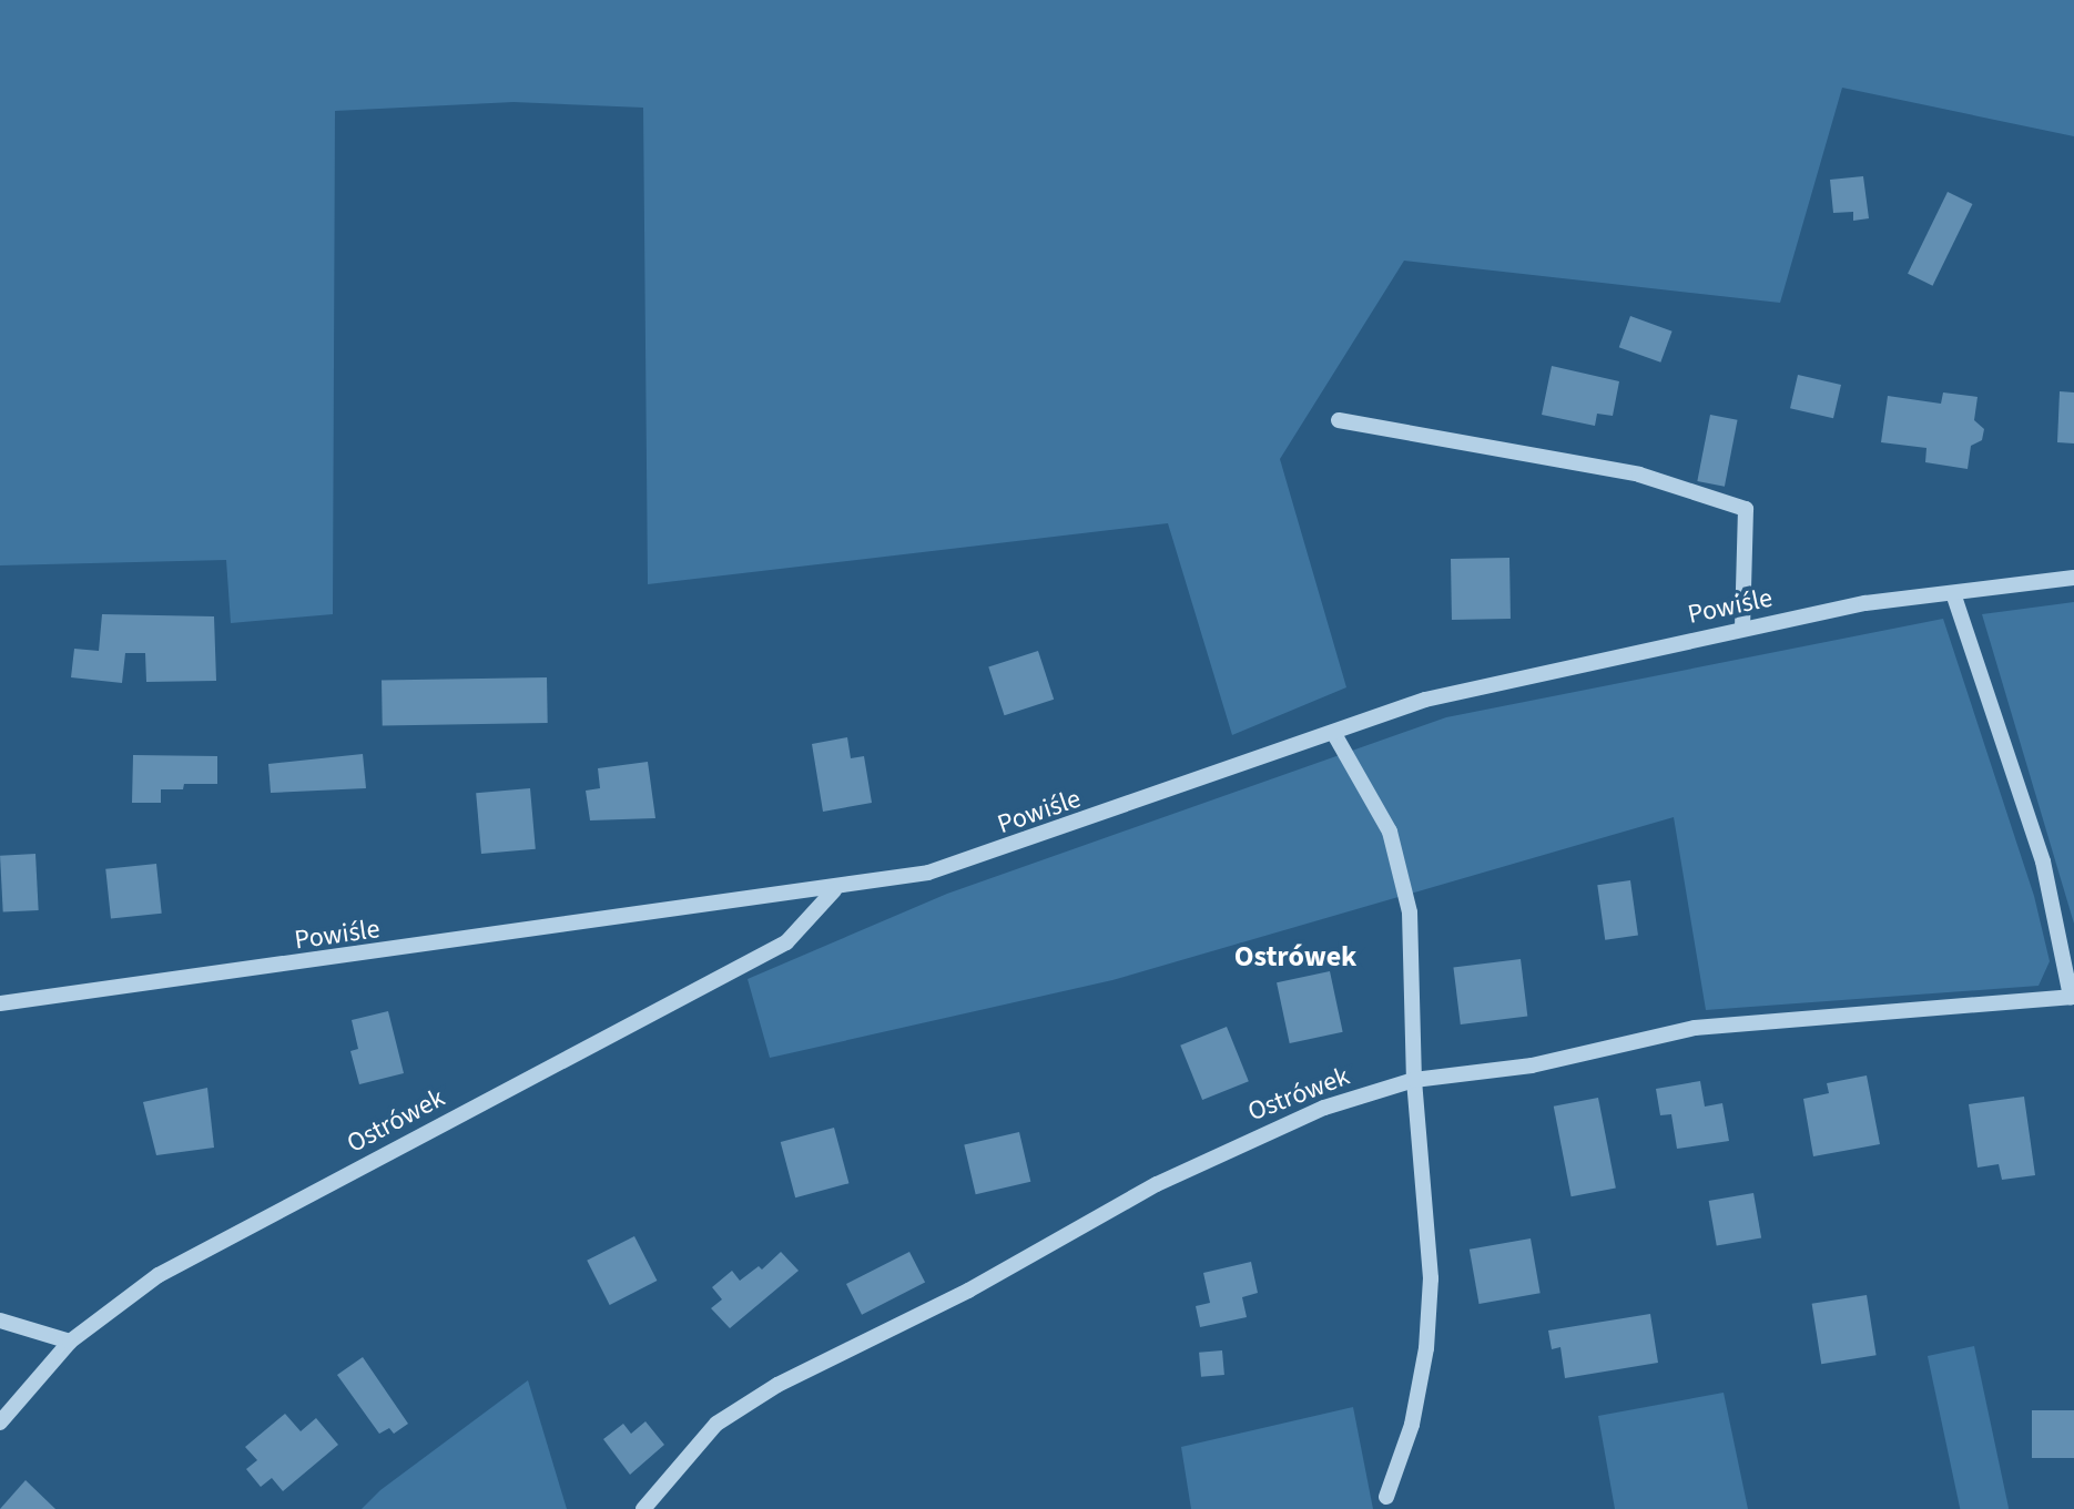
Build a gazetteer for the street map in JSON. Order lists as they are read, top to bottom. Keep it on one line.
{"streets":{"street":["Powiśle","Ostrówek"]},"crossings":[["Powiśle","Ostrówek"]],"districts":["Ostrówek"]}
